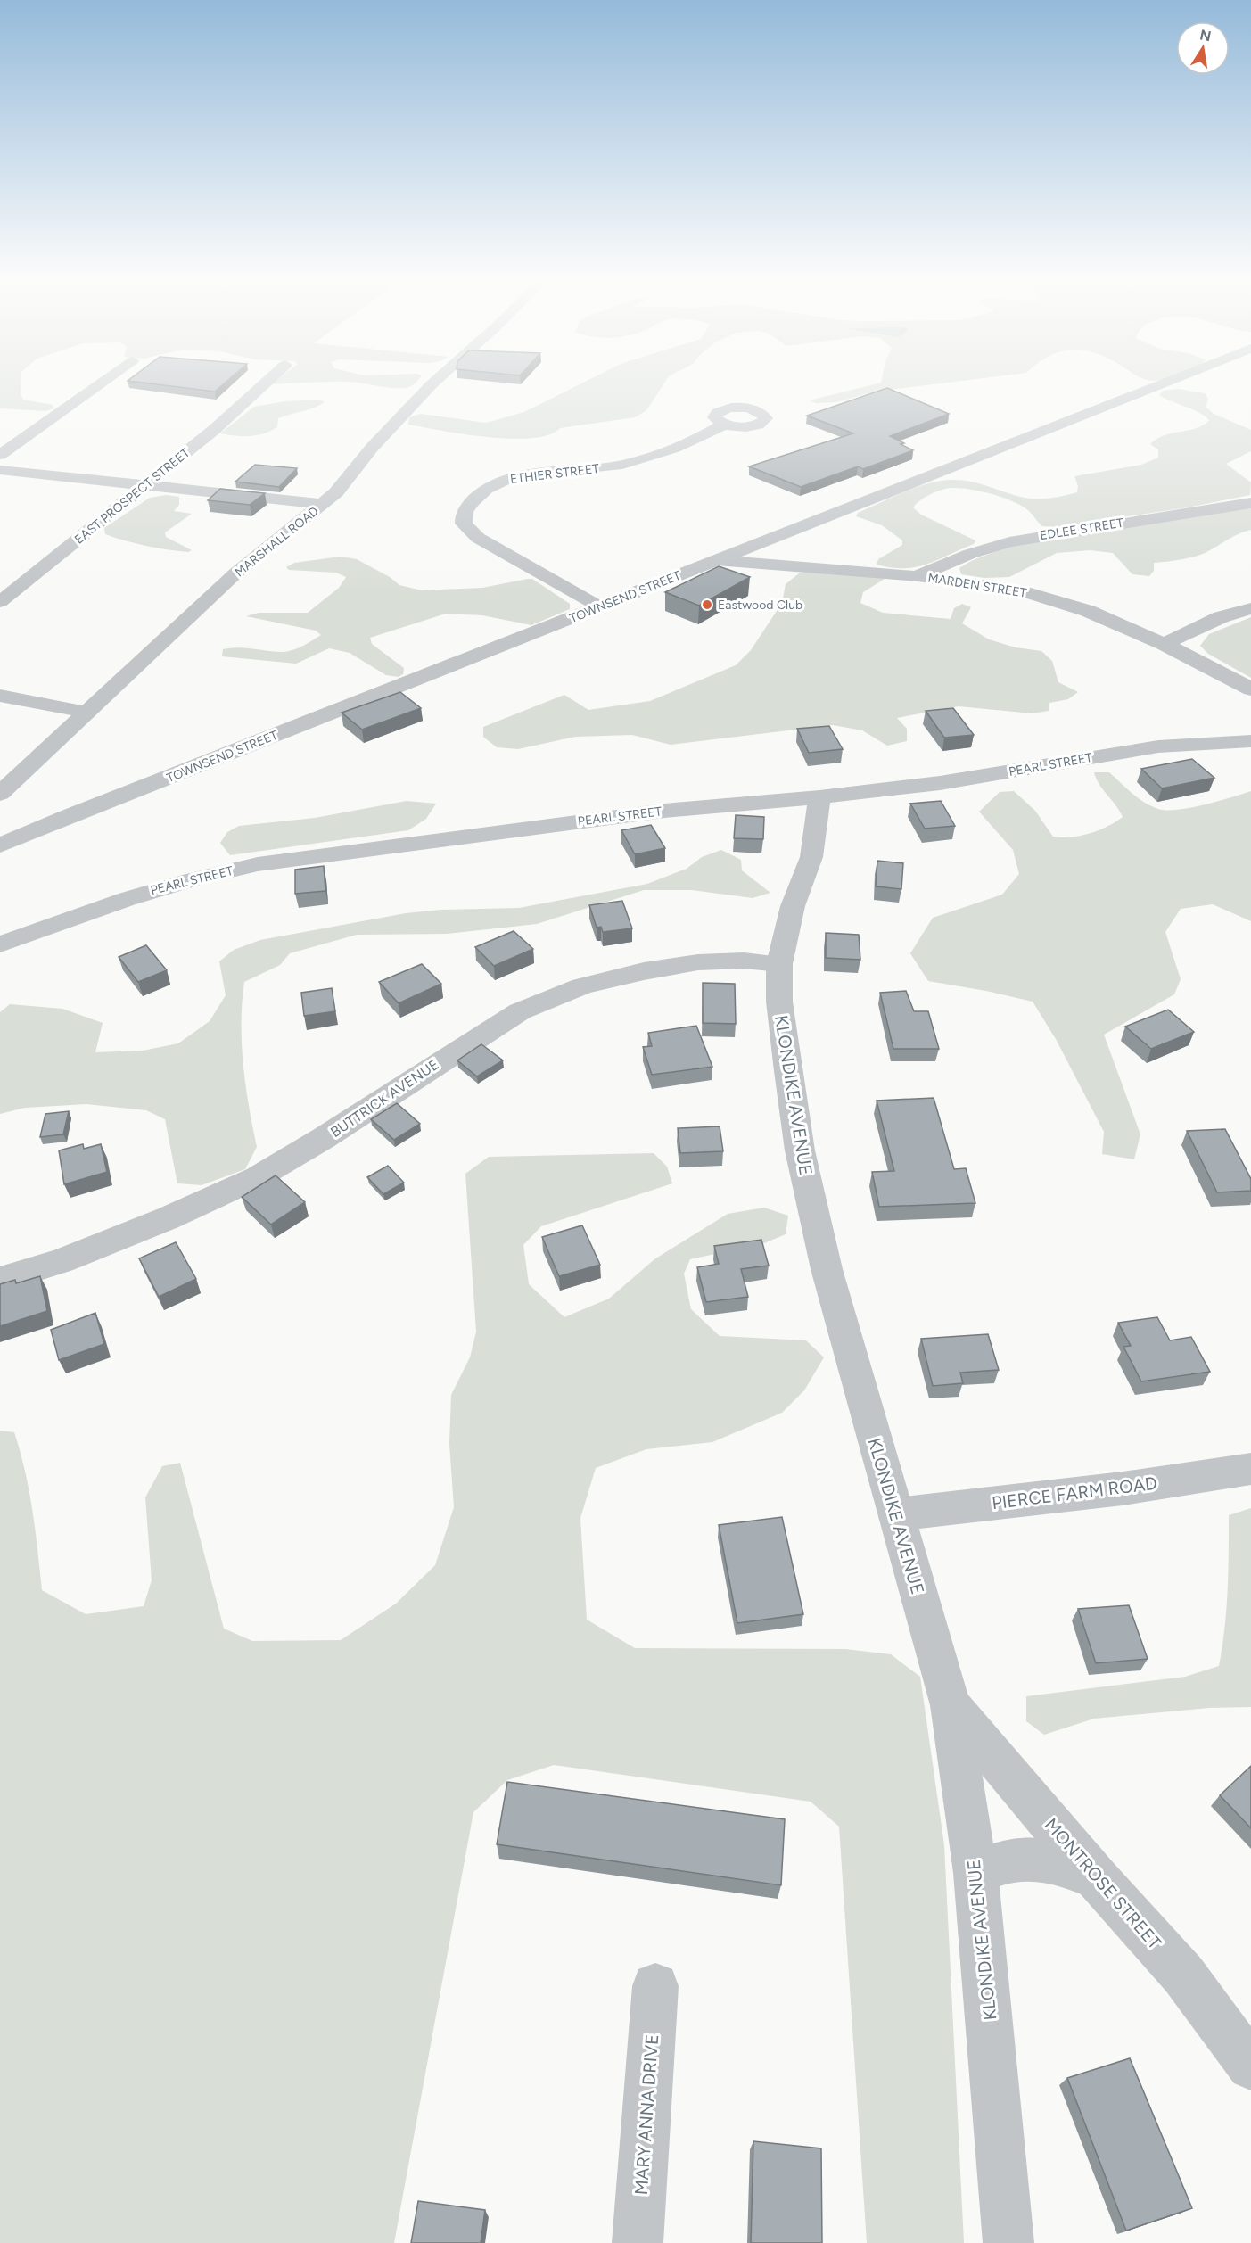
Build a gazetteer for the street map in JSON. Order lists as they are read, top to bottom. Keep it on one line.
{"streets":{"street":["ETHIER STREET","EAST PROSPECT STREET","EDLEE STREET","MARSHALL ROAD","MARDEN STREET","TOWNSEND STREET","PEARL STREET","KLONDIKE AVENUE","BUTTRICK AVENUE","PIERCE FARM ROAD","MONTROSE STREET","MARY ANNA DRIVE"]},"crossings":[["ETHIER STREET","TOWNSEND STREET"],["EDLEE STREET","MARDEN STREET"],["MARDEN STREET","TOWNSEND STREET"],["PEARL STREET","KLONDIKE AVENUE"],["KLONDIKE AVENUE","BUTTRICK AVENUE"],["KLONDIKE AVENUE","PIERCE FARM ROAD"],["KLONDIKE AVENUE","MONTROSE STREET"]],"places":["Eastwood Club"],"north":"top"}
